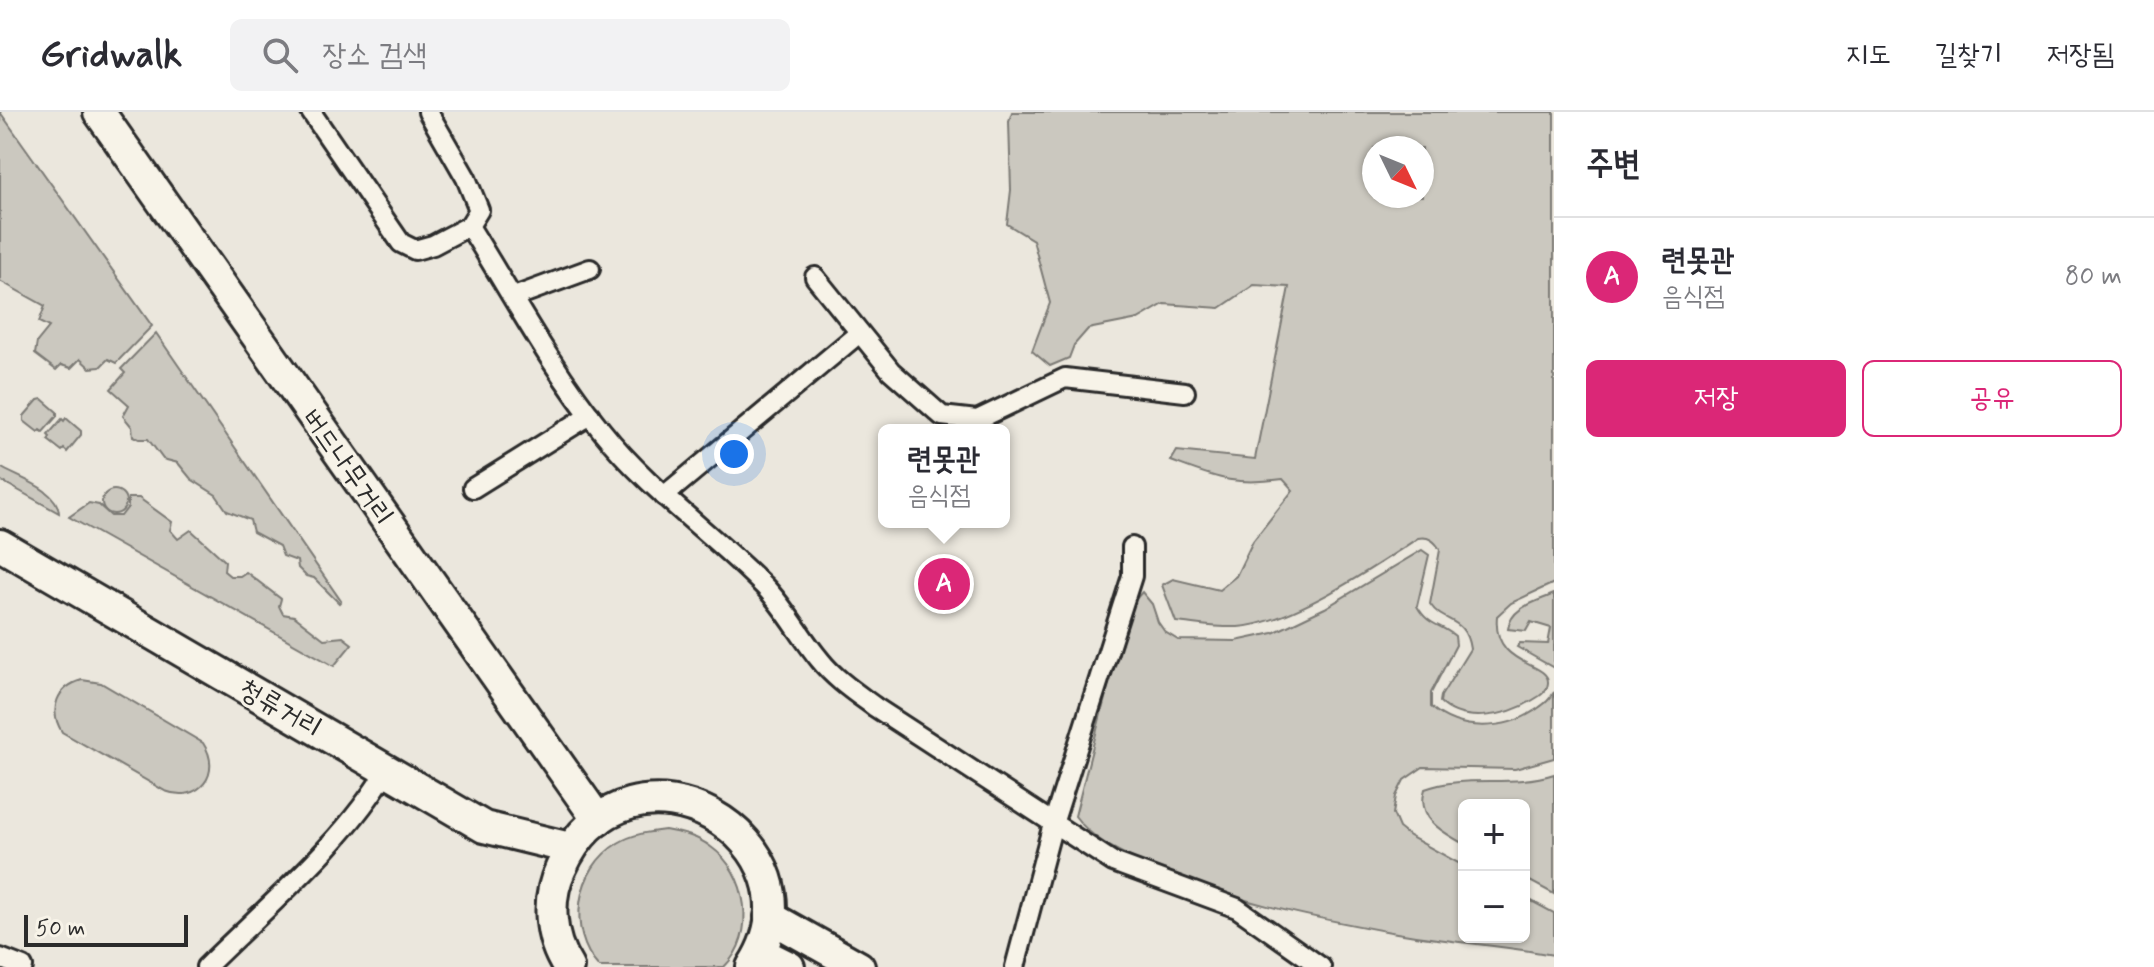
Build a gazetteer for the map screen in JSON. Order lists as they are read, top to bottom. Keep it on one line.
{"streets":{"main road":["버드나무거리","청류거리"]},"scale_bar":"50 m","north":"bottom right","page":{"header":"Gridwalk","search":"장소 검색","nav":["지도","길찾기","저장됨"],"heading":"주변","list":[{"mark":"A","name":"련못관","note":"음식점","value":"80 m"}],"buttons":["저장","공유"],"popup":["련못관","음식점"],"pins":"A","map_buttons":["+","−"],"scale":"50 m"}}
